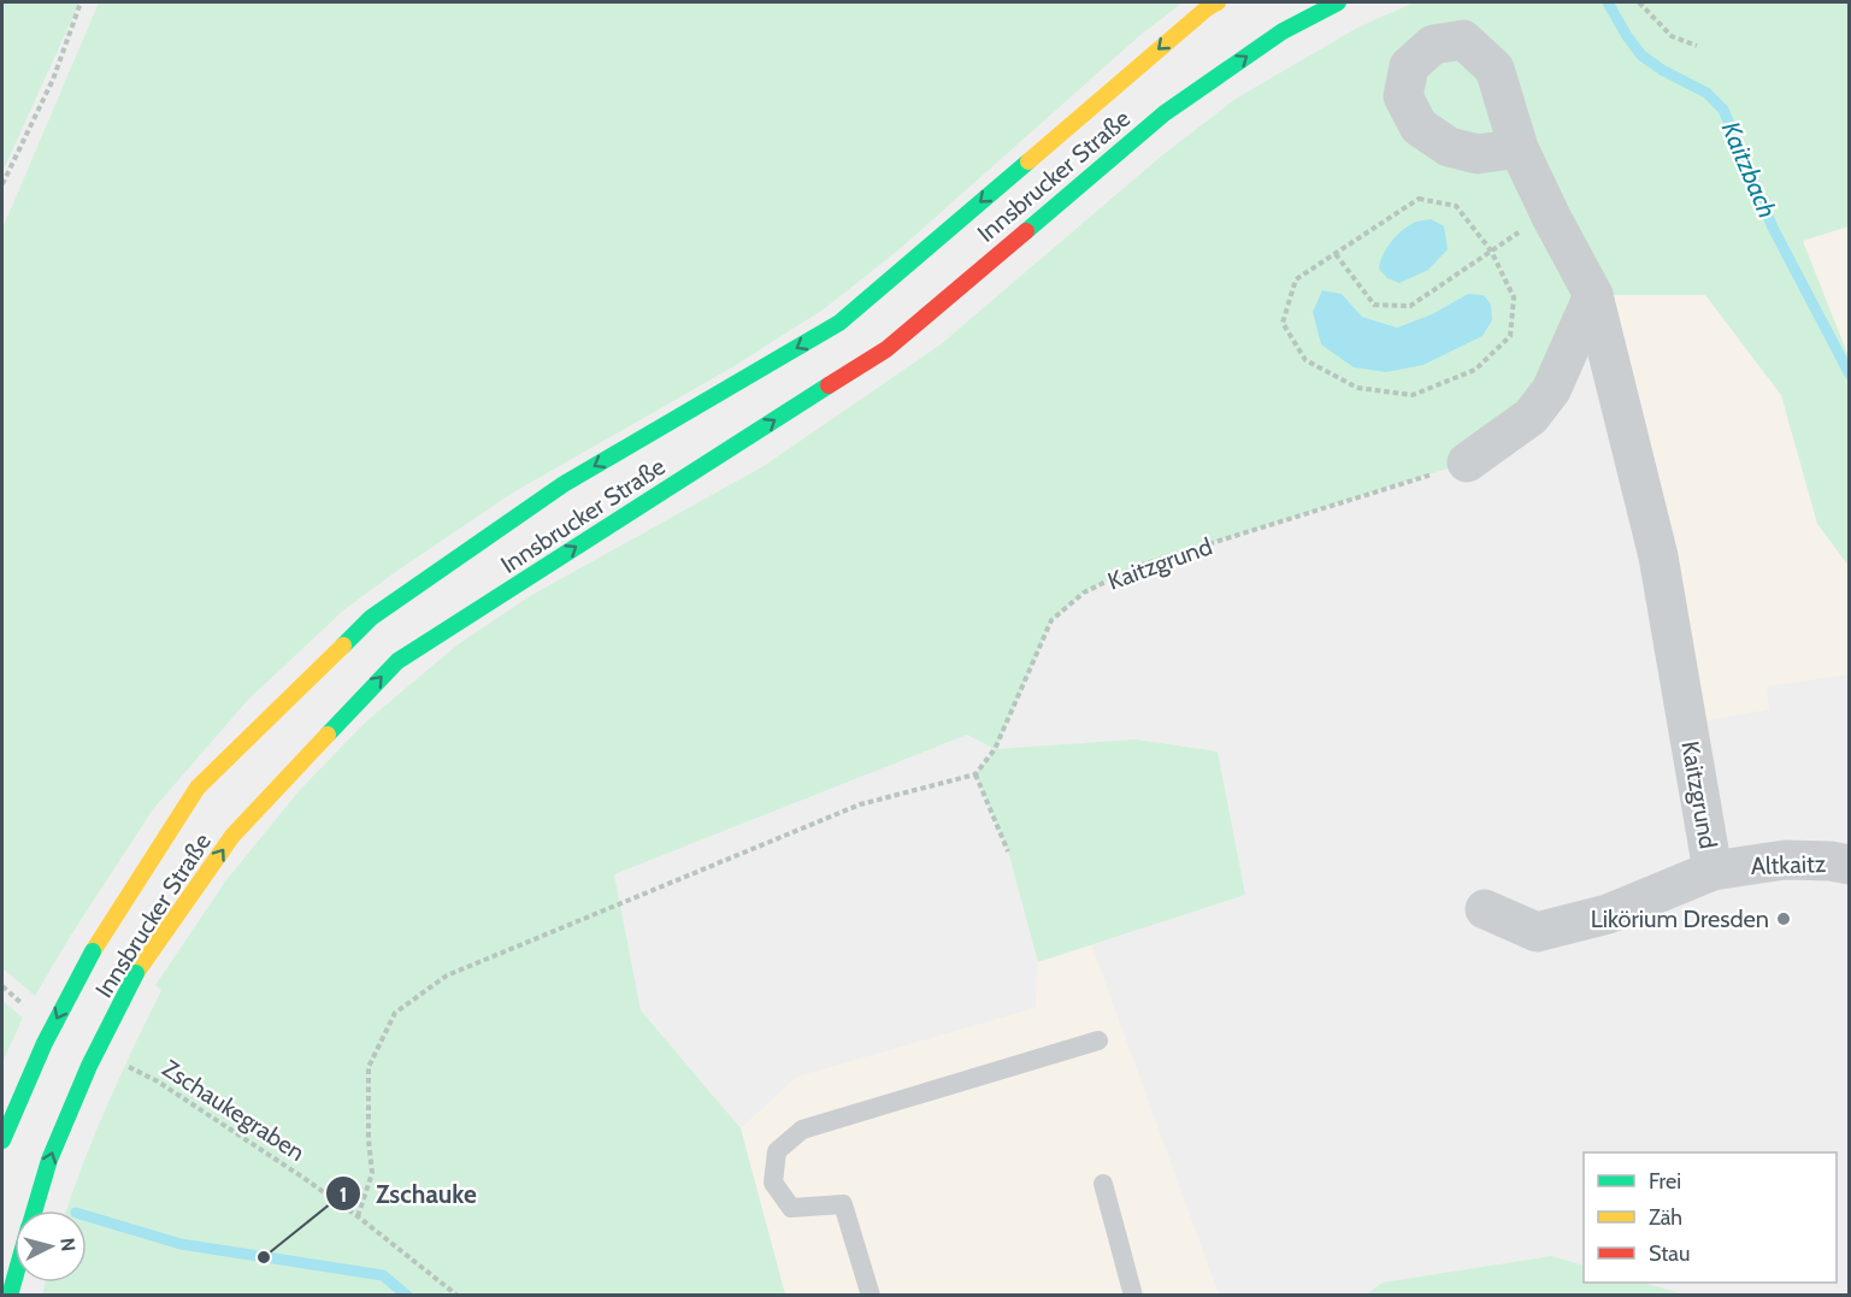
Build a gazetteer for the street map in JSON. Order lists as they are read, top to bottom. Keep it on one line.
{"streets":{"main road":["Innsbrucker Straße"],"street":["Kaitzgrund","Altkaitz"],"path":["Zschaukegraben"]},"crossings":[["Kaitzgrund","Altkaitz"]],"water":["Kaitzbach"],"places":["Likörium Dresden","Zschauke"],"legend":["Frei","Zäh","Stau"],"north":"right"}
